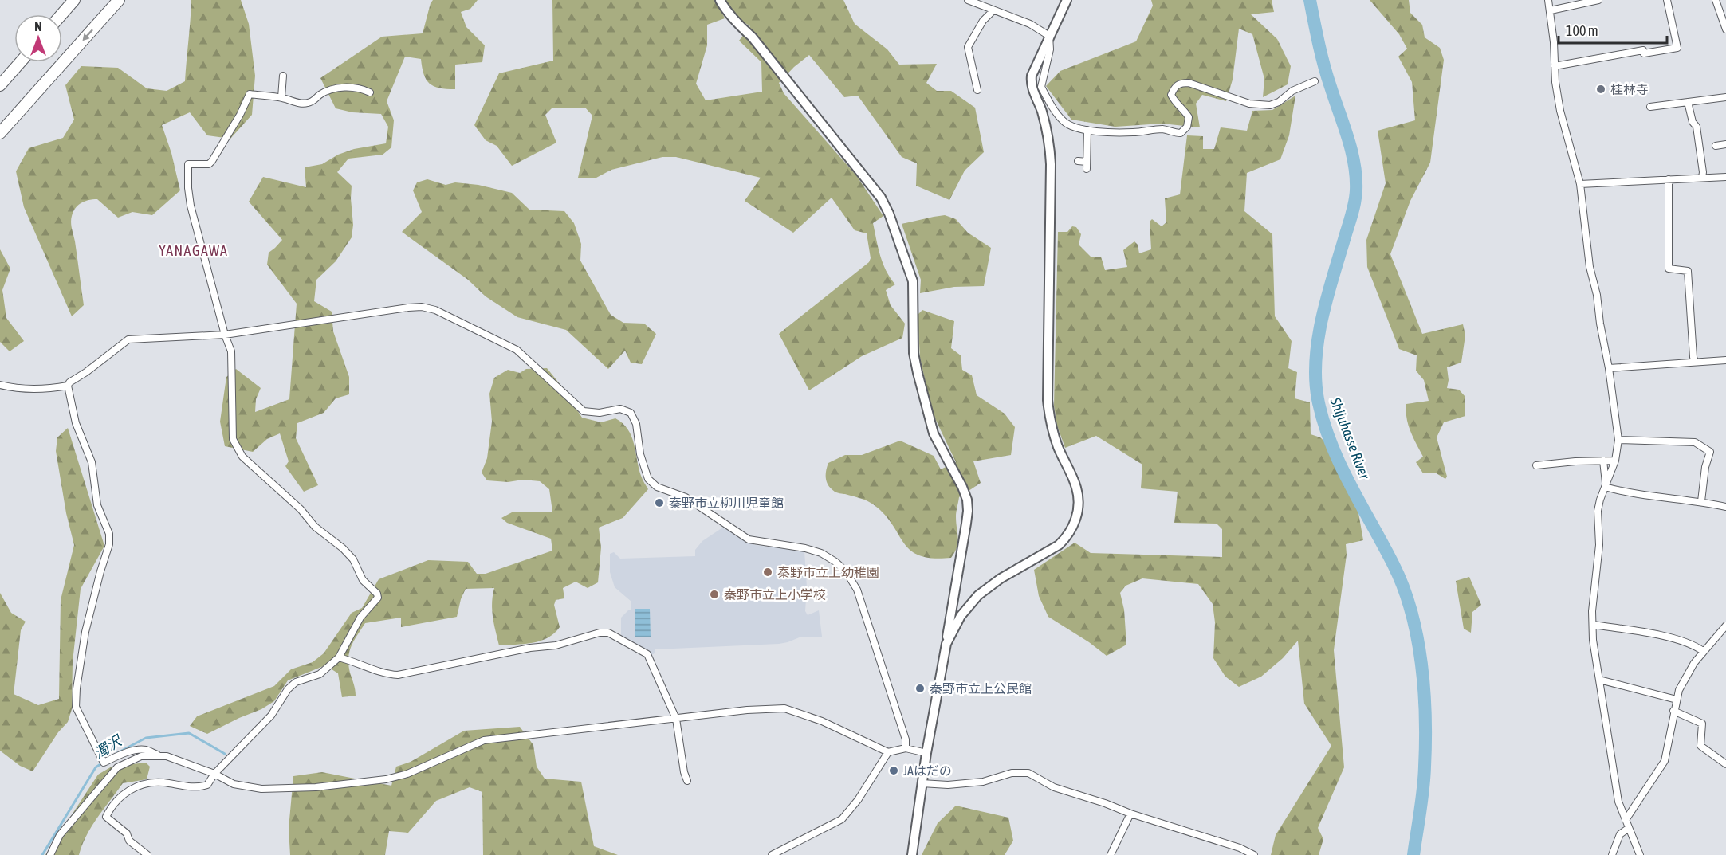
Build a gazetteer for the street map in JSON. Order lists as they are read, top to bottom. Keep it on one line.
{"districts":["YANAGAWA"],"water":["Shijuhasse River","濁沢"],"places":["桂林寺","秦野市立柳川児童館","秦野市立上幼稚園","秦野市立上小学校","秦野市立上公民館","JAはだの"],"scale_bar":"100 m","north":"top"}
